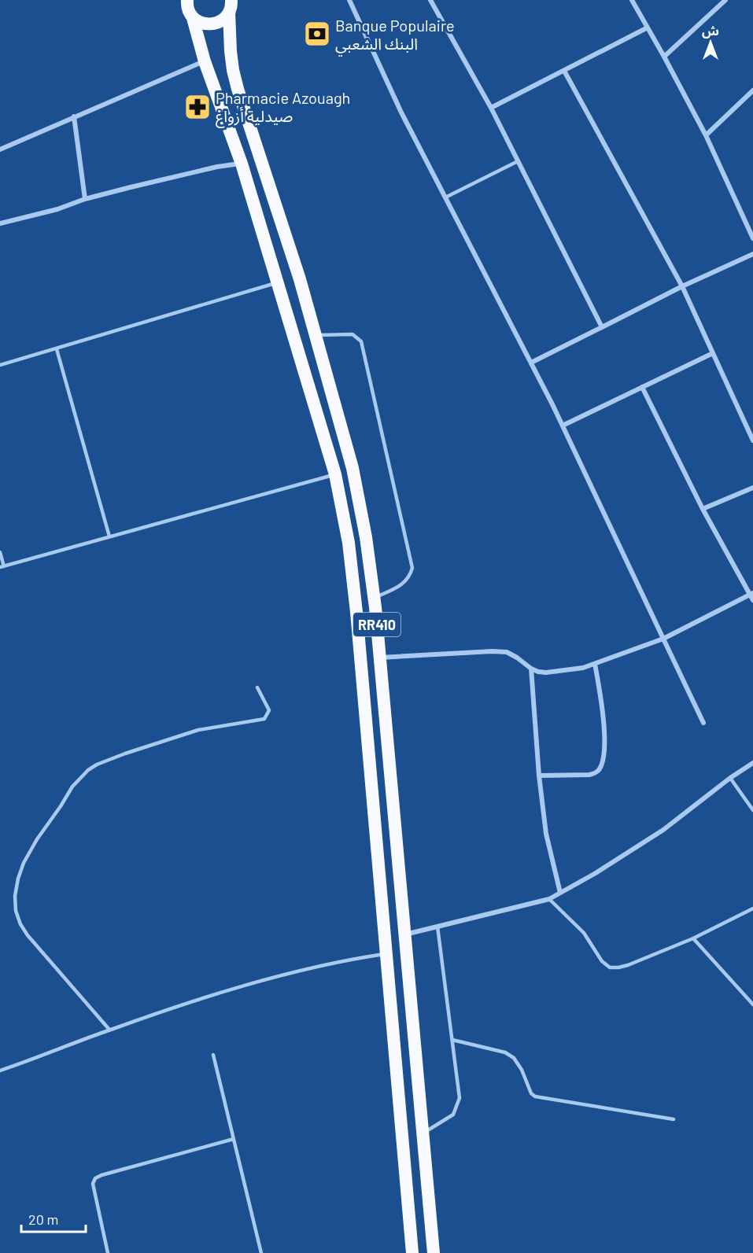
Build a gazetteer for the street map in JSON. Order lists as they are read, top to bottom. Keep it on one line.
{"streets":{"highway":["RR410"]},"places":{"bank":["Banque Populaire البنك الشعبي"],"pharmacy":["Pharmacie Azouagh صيدلية أزواغ"]},"scale_bar":"20 m","north":"top"}
